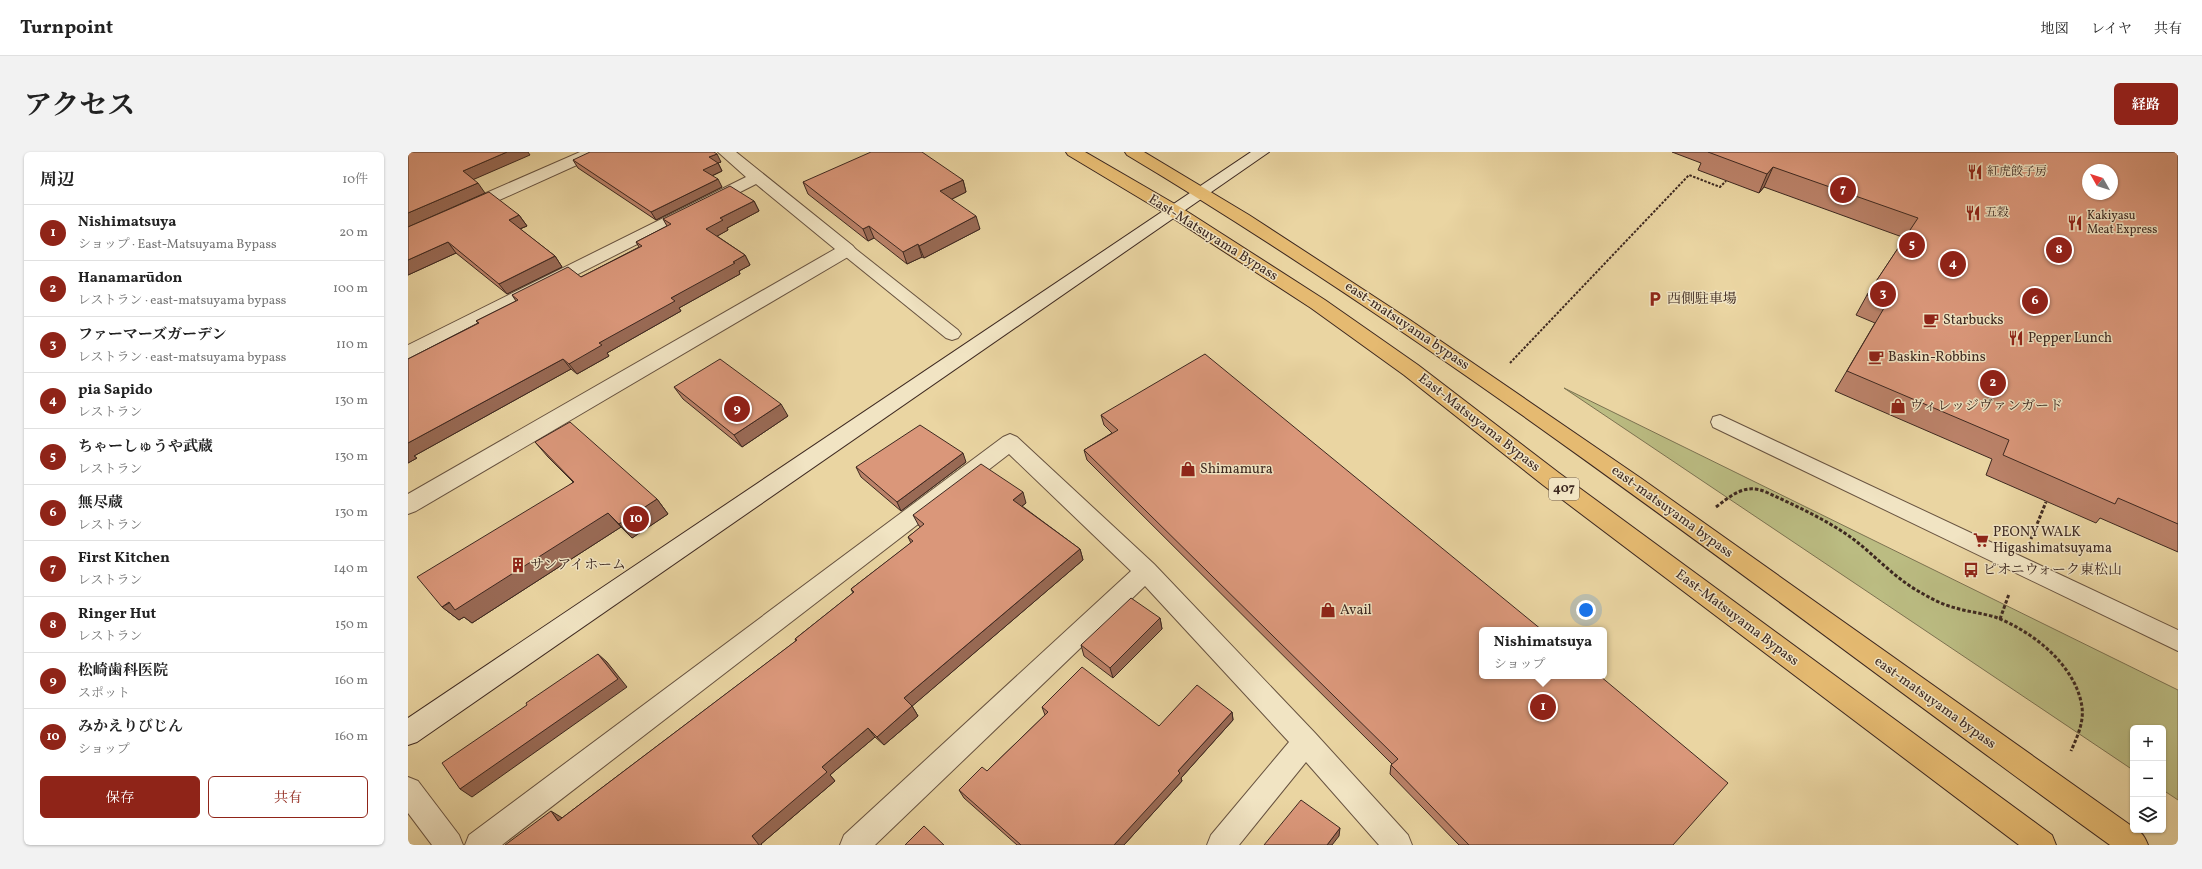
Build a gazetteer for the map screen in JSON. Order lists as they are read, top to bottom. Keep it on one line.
{"streets":{"highway":["East-Matsuyama Bypass","east-matsuyama bypass","407"]},"places":{"restaurant":["紅虎餃子房","五穀","Kakiyasu Meat Express","Pepper Lunch"],"parking":["西側駐車場"],"cafe":["Starbucks","Baskin-Robbins"],"shop":["ヴィレッジヴァンガード","Shimamura","Avail"],"supermarket":["PEONY WALK Higashimatsuyama"],"building":["サンアイホーム"],"bus stop":["ピオニウォーク東松山"]},"north":"top left","page":{"header":"Turnpoint","nav":["地図","レイヤ","共有"],"title":"アクセス","buttons":["経路",["保存","共有"]],"heading":["周辺","10件"],"pins":["7","5","8","4","3","6","2","9","10","1"],"list":[{"mark":"1","name":"Nishimatsuya","note":"ショップ · East-Matsuyama Bypass","value":"20 m"},{"mark":"2","name":"Hanamarūdon","note":"レストラン · east-matsuyama bypass","value":"100 m"},{"mark":"3","name":"ファーマーズガーデン","note":"レストラン · east-matsuyama bypass","value":"110 m"},{"mark":"4","name":"pia Sapido","note":"レストラン","value":"130 m"},{"mark":"5","name":"ちゃーしゅうや武蔵","note":"レストラン","value":"130 m"},{"mark":"6","name":"無尽蔵","note":"レストラン","value":"130 m"},{"mark":"7","name":"First Kitchen","note":"レストラン","value":"140 m"},{"mark":"8","name":"Ringer Hut","note":"レストラン","value":"150 m"},{"mark":"9","name":"松崎歯科医院","note":"スポット","value":"160 m"},{"mark":"10","name":"みかえりびじん","note":"ショップ","value":"160 m"}],"popup":["Nishimatsuya","ショップ"],"map_buttons":["+","−"]}}
